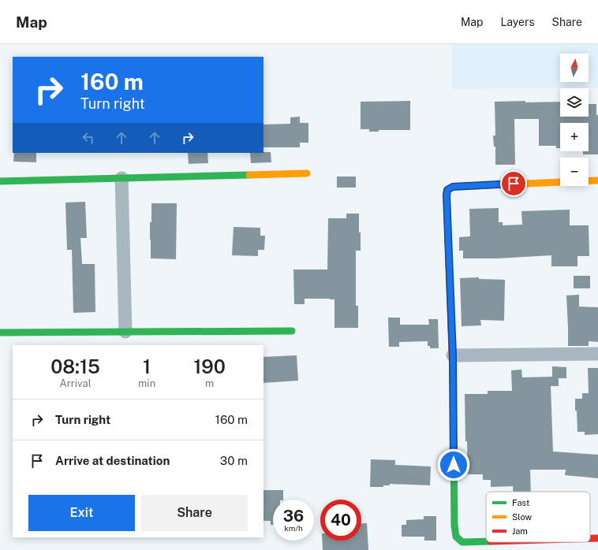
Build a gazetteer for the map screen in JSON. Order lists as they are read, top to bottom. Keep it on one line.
{"legend":["Fast","Slow","Jam"],"north":"top","page":{"header":"Map","nav":["Map","Layers","Share"],"map_buttons":["+","−"],"turn":["160 m","Turn right"],"eta":["08:15","Arrival","1","min","190","m"],"list":[{"name":"Turn right","value":"160 m"},{"name":"Arrive at destination","value":"30 m"}],"buttons":["Exit","Share"],"speed":"36 km/h","limit":"40"}}
